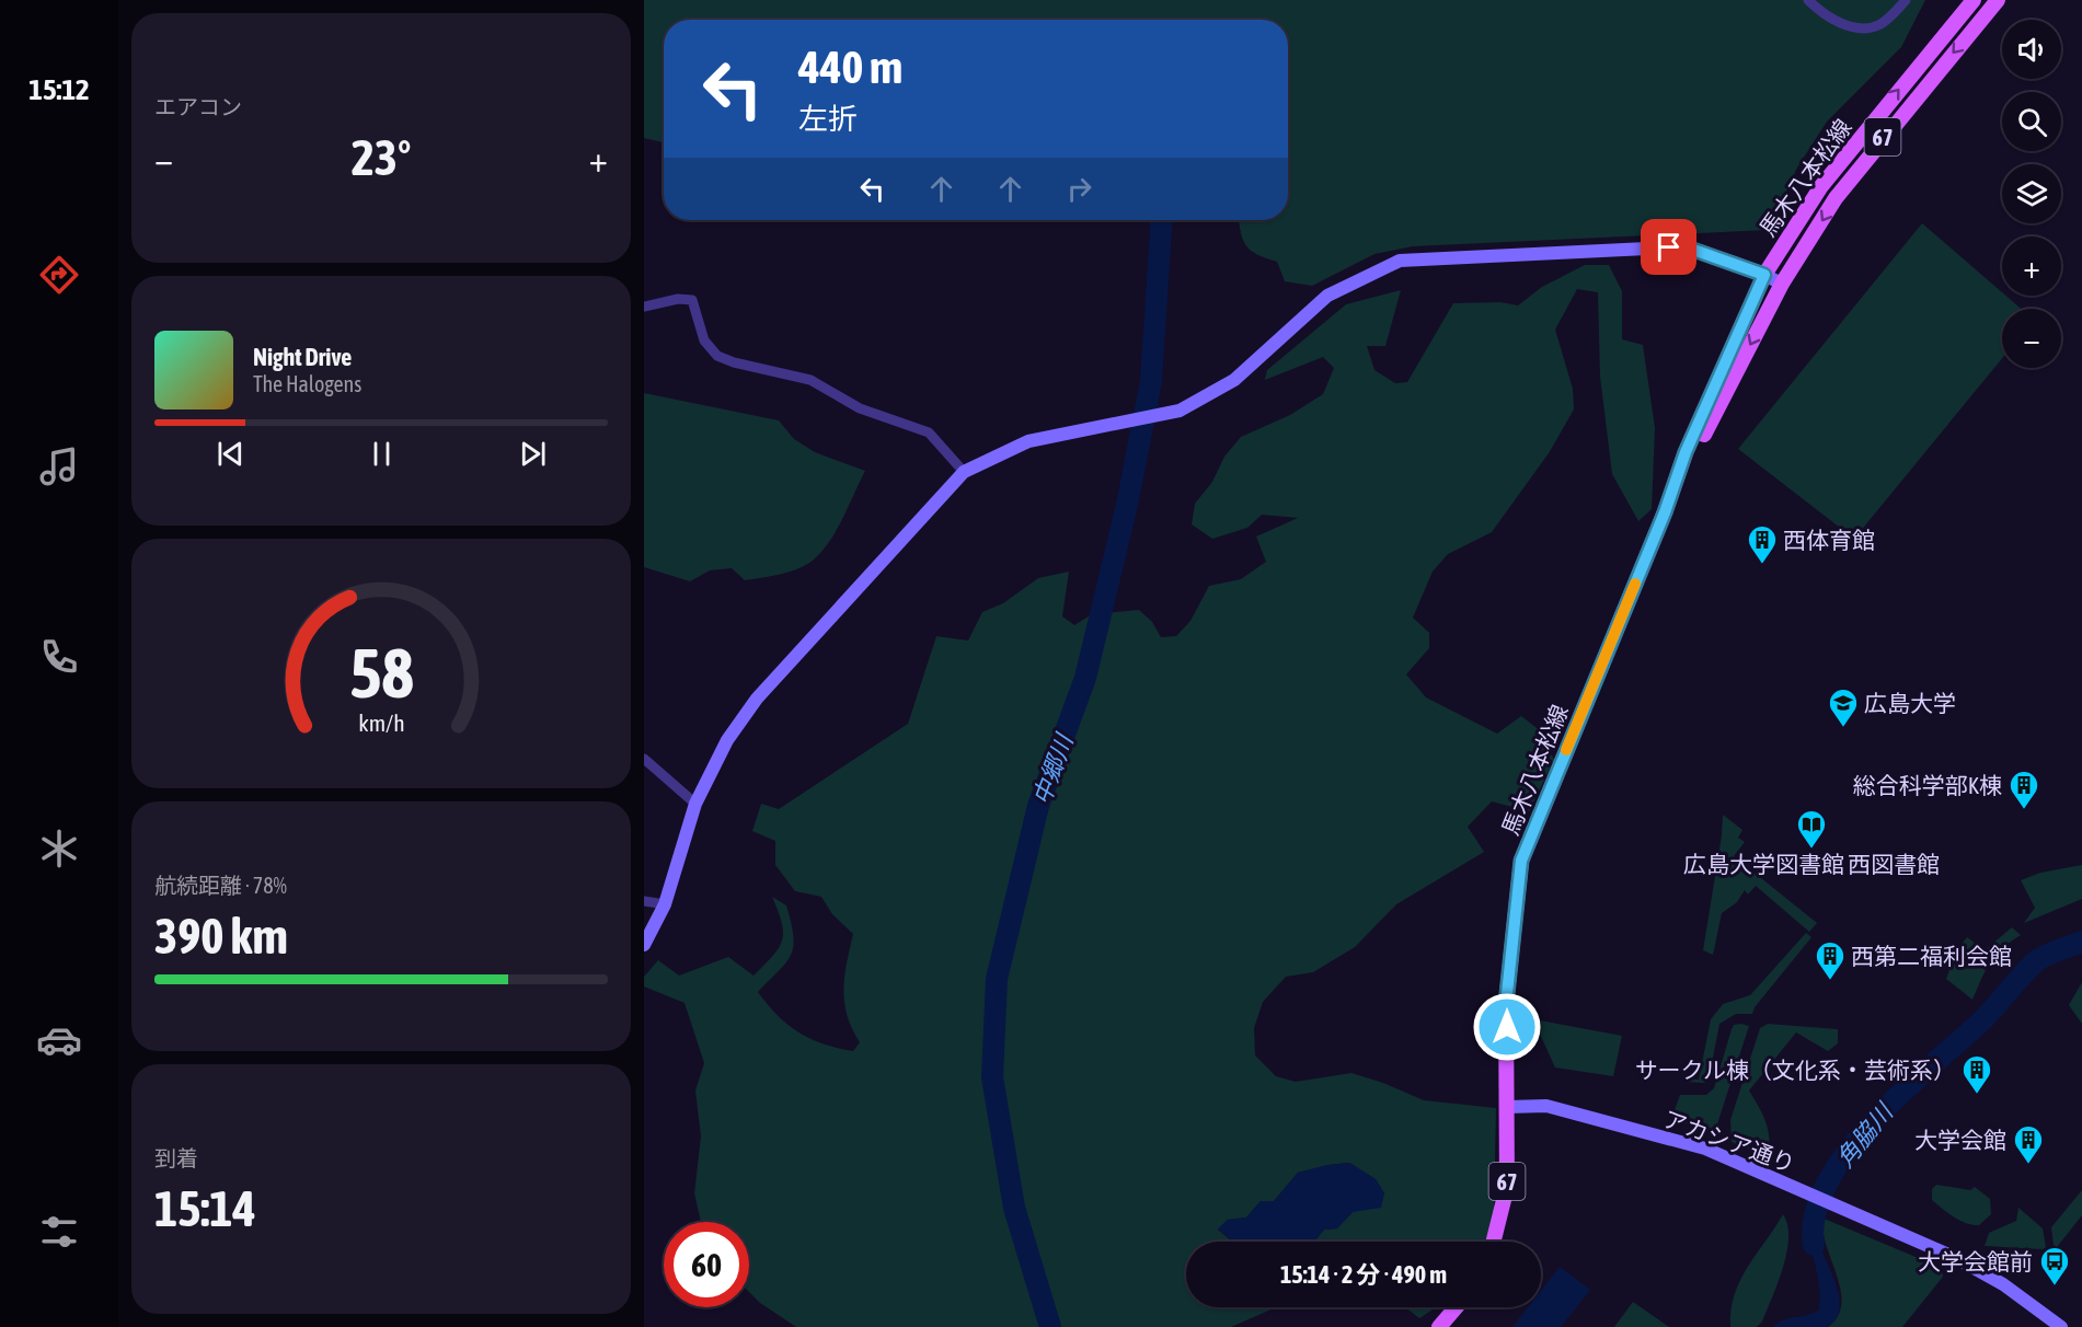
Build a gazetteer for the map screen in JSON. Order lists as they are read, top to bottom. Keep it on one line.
{"streets":{"main road":["67","馬木八本松線"],"street":["アカシア通り"]},"crossings":[["馬木八本松線","アカシア通り"]],"water":["中郷川","角脇川"],"places":{"building":["西体育館","総合科学部K棟","西第二福利会館","サークル棟（文化系・芸術系）","大学会館"],"school or university":["広島大学"],"library":["広島大学図書館 西図書館"],"bus stop":["大学会館前"]},"page":{"tabs":"15:12","tile":["エアコン",["航続距離 · 78%","390 km"],["到着","15:14"]],"map_buttons":["+","−"],"turn":["440 m","左折"],"heat":["−","23°","+"],"song":["Night Drive","The Halogens"],"limit":"60","trip":"15:14 · 2 分 · 490 m","gauge":["58","km/h"]}}
